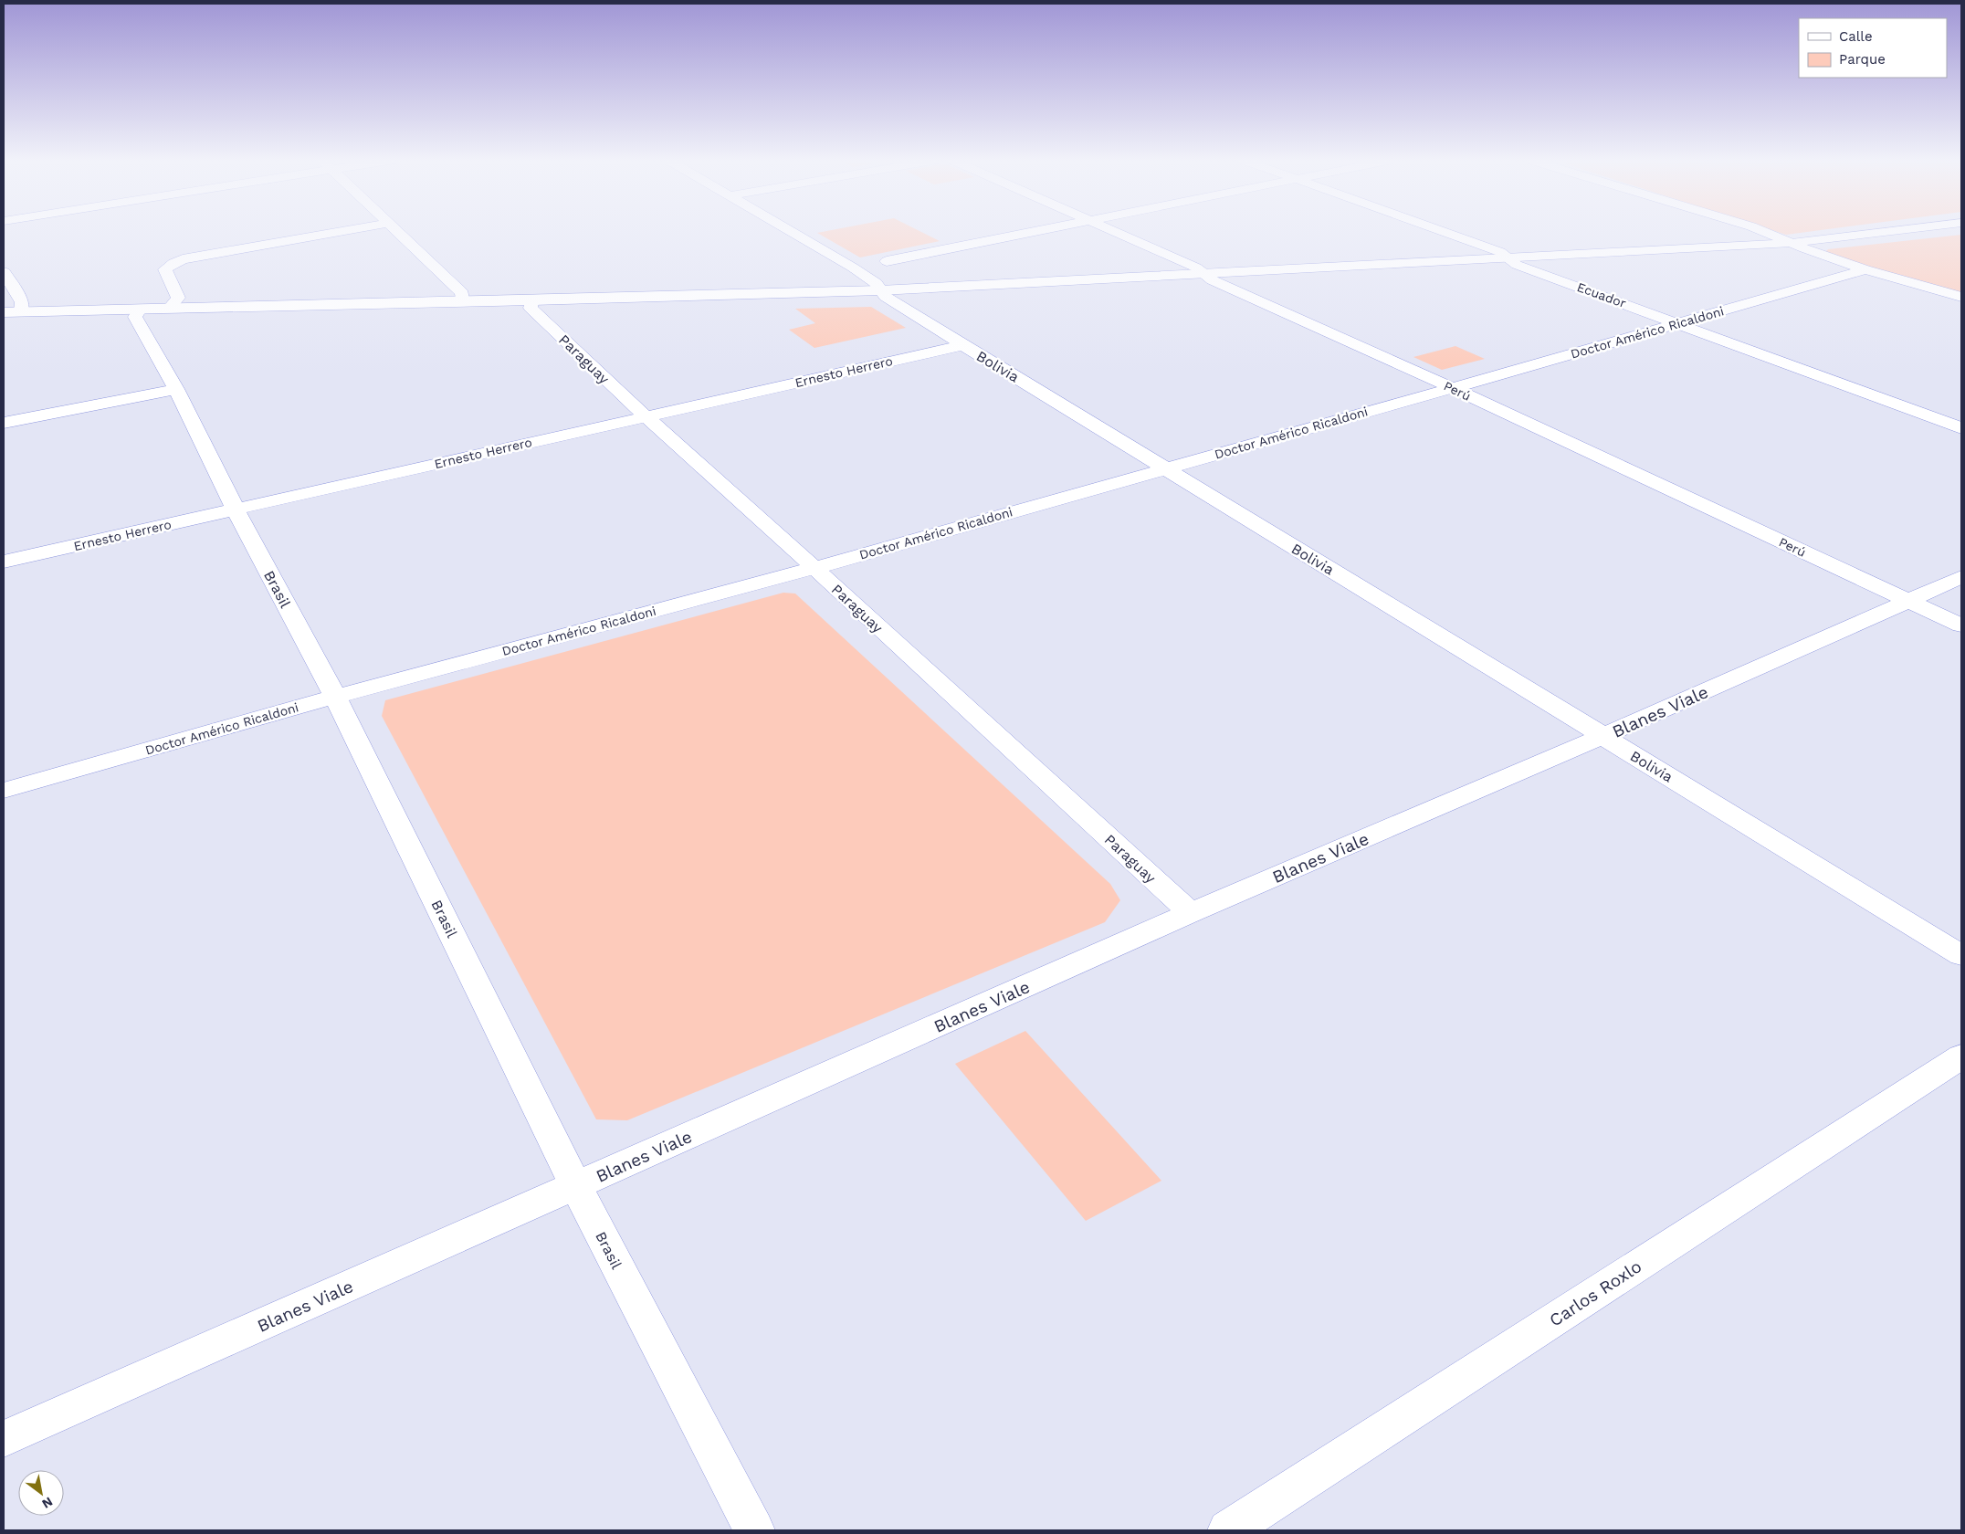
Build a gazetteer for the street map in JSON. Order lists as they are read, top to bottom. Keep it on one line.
{"streets":{"street":["Ecuador","Doctor Américo Ricaldoni","Paraguay","Bolivia","Ernesto Herrero","Perú","Brasil","Blanes Viale","Carlos Roxlo"]},"crossings":[["Ecuador","Doctor Américo Ricaldoni"],["Doctor Américo Ricaldoni","Paraguay"],["Doctor Américo Ricaldoni","Bolivia"],["Doctor Américo Ricaldoni","Perú"],["Doctor Américo Ricaldoni","Brasil"],["Paraguay","Ernesto Herrero"],["Paraguay","Blanes Viale"],["Bolivia","Ernesto Herrero"],["Bolivia","Blanes Viale"],["Ernesto Herrero","Brasil"],["Perú","Blanes Viale"],["Brasil","Blanes Viale"]],"legend":["Calle","Parque"],"north":"bottom right"}
